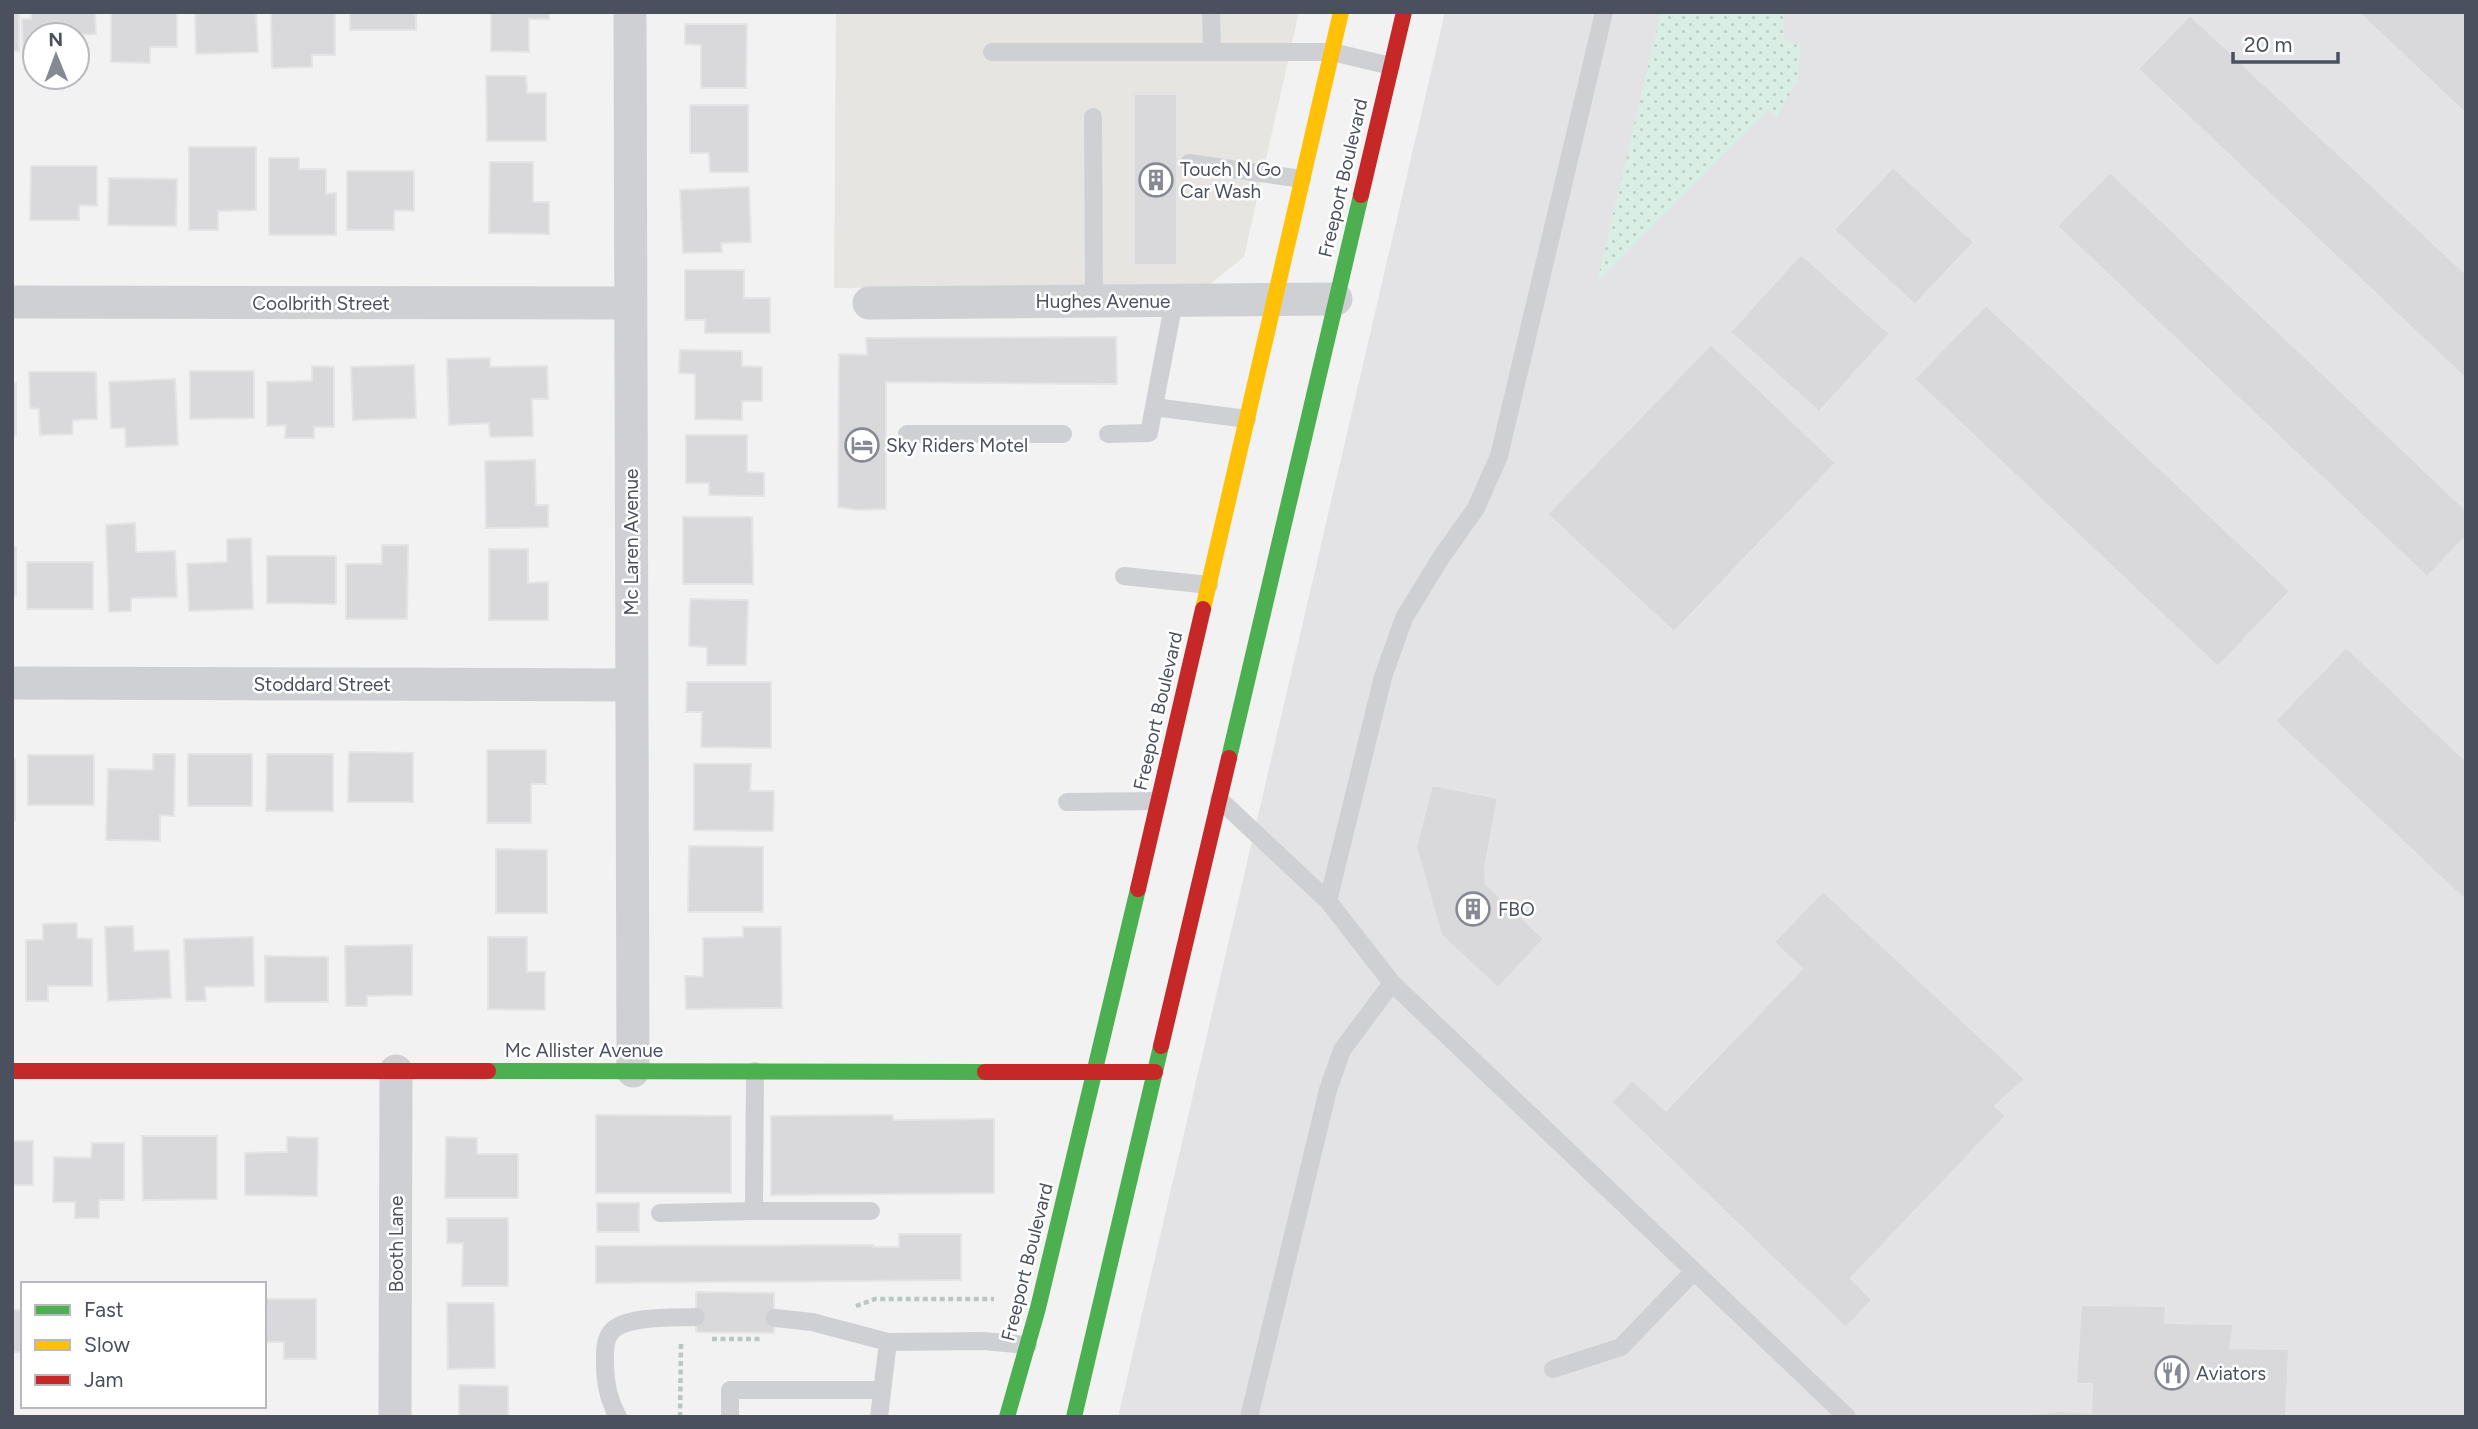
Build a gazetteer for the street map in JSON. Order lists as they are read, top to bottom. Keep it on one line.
{"streets":{"main road":["Freeport Boulevard","Mc Allister Avenue"],"street":["Hughes Avenue","Coolbrith Street","Mc Laren Avenue","Stoddard Street","Booth Lane"]},"crossings":[["Freeport Boulevard","Hughes Avenue"],["Freeport Boulevard","Mc Allister Avenue"],["Coolbrith Street","Mc Laren Avenue"],["Mc Laren Avenue","Stoddard Street"],["Mc Laren Avenue","Mc Allister Avenue"],["Mc Allister Avenue","Booth Lane"]],"places":{"building":["Touch N Go Car Wash","FBO"],"hotel":["Sky Riders Motel"],"restaurant":["Aviators"]},"legend":["Fast","Slow","Jam"],"scale_bar":"20 m","north":"top"}
